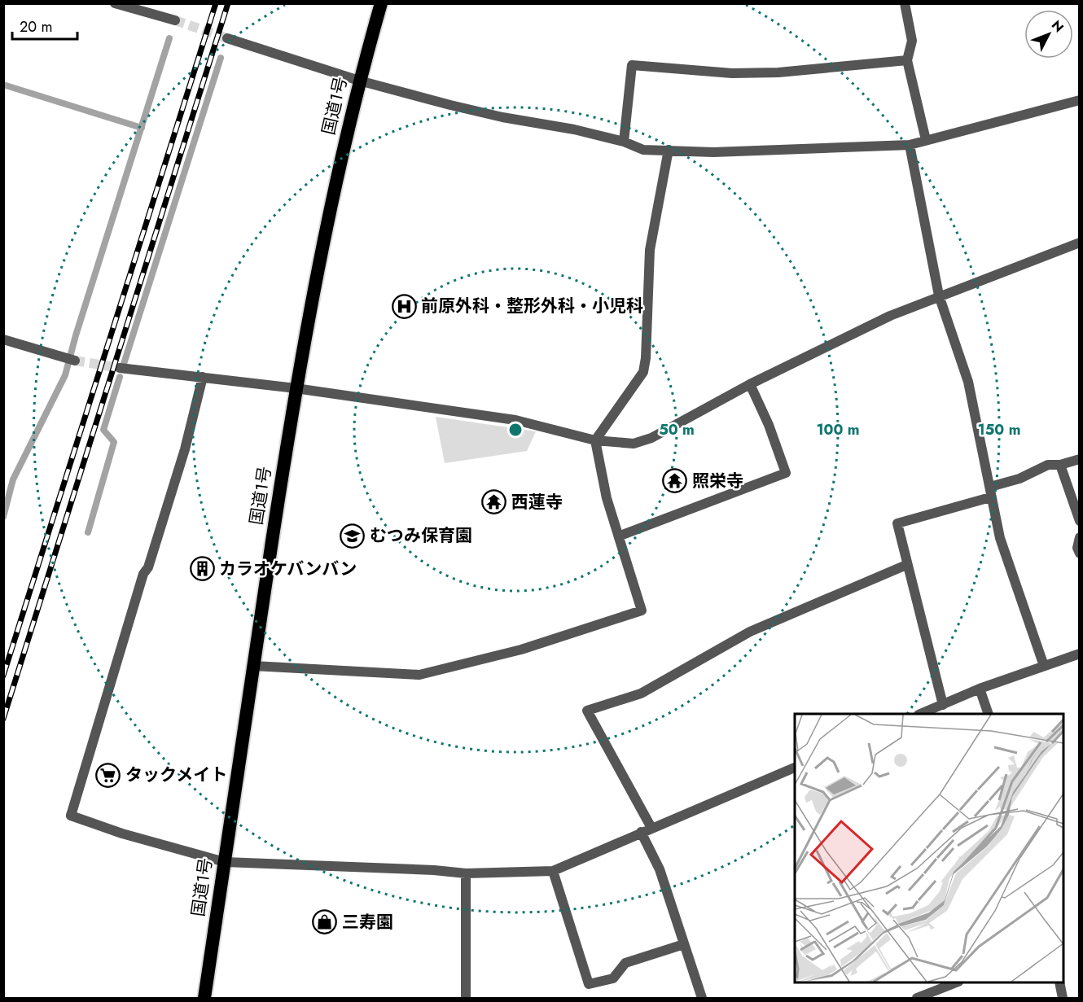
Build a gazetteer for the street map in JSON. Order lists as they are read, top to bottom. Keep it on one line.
{"streets":{"highway":["国道1号"]},"places":{"hospital":["前原外科・整形外科・小児科"],"temple":["照栄寺","西蓮寺"],"school or university":["むつみ保育園"],"building":["カラオケバンバン"],"supermarket":["タックメイト"],"shop":["三寿園"]},"scale_bar":"20 m","north":"top right","rings":["50 m","100 m","150 m"]}
